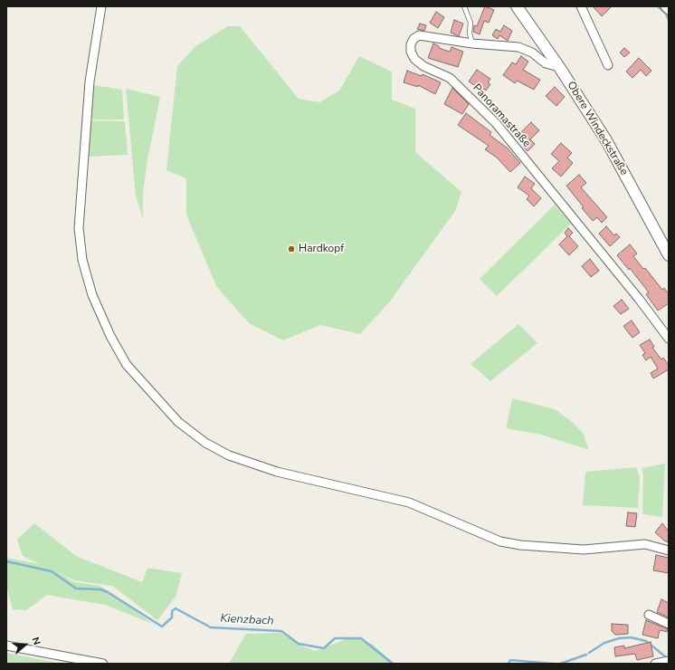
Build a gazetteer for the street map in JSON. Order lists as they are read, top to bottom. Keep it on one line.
{"streets":{"street":["Panoramastraße","Obere Windeckstraße"]},"crossings":[["Panoramastraße","Obere Windeckstraße"]],"water":["Kienzbach"],"places":["Hardkopf"],"north":"right"}
